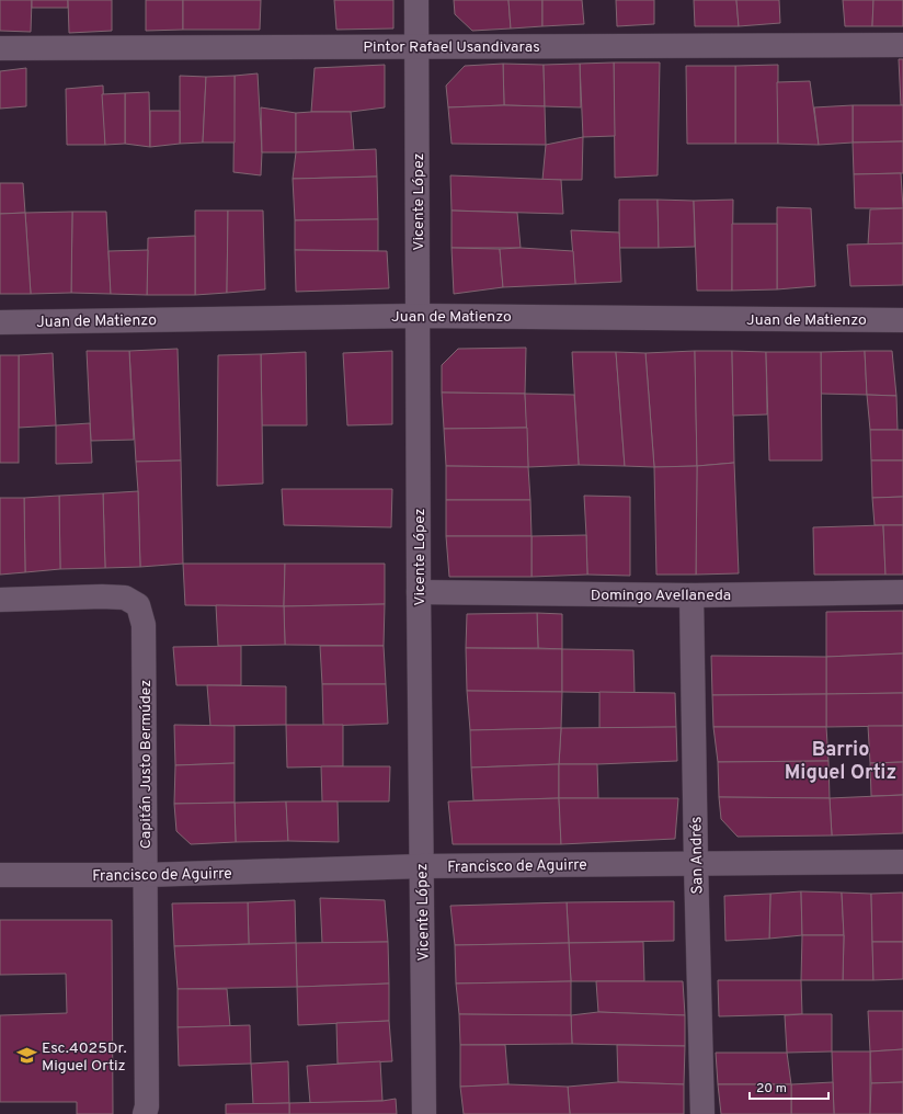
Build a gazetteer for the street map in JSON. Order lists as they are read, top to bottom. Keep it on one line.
{"streets":{"street":["Pintor Rafael Usandivaras","Vicente López","Juan de Matienzo","Domingo Avellaneda","Capitán Justo Bermúdez","San Andrés","Francisco de Aguirre"]},"crossings":[["Pintor Rafael Usandivaras","Vicente López"],["Vicente López","Juan de Matienzo"],["Vicente López","Domingo Avellaneda"],["Vicente López","Francisco de Aguirre"],["Domingo Avellaneda","San Andrés"],["Capitán Justo Bermúdez","Francisco de Aguirre"],["San Andrés","Francisco de Aguirre"]],"districts":["Barrio Miguel Ortiz"],"places":{"school or university":["Esc.4025Dr. Miguel Ortiz"]},"scale_bar":"20 m"}
